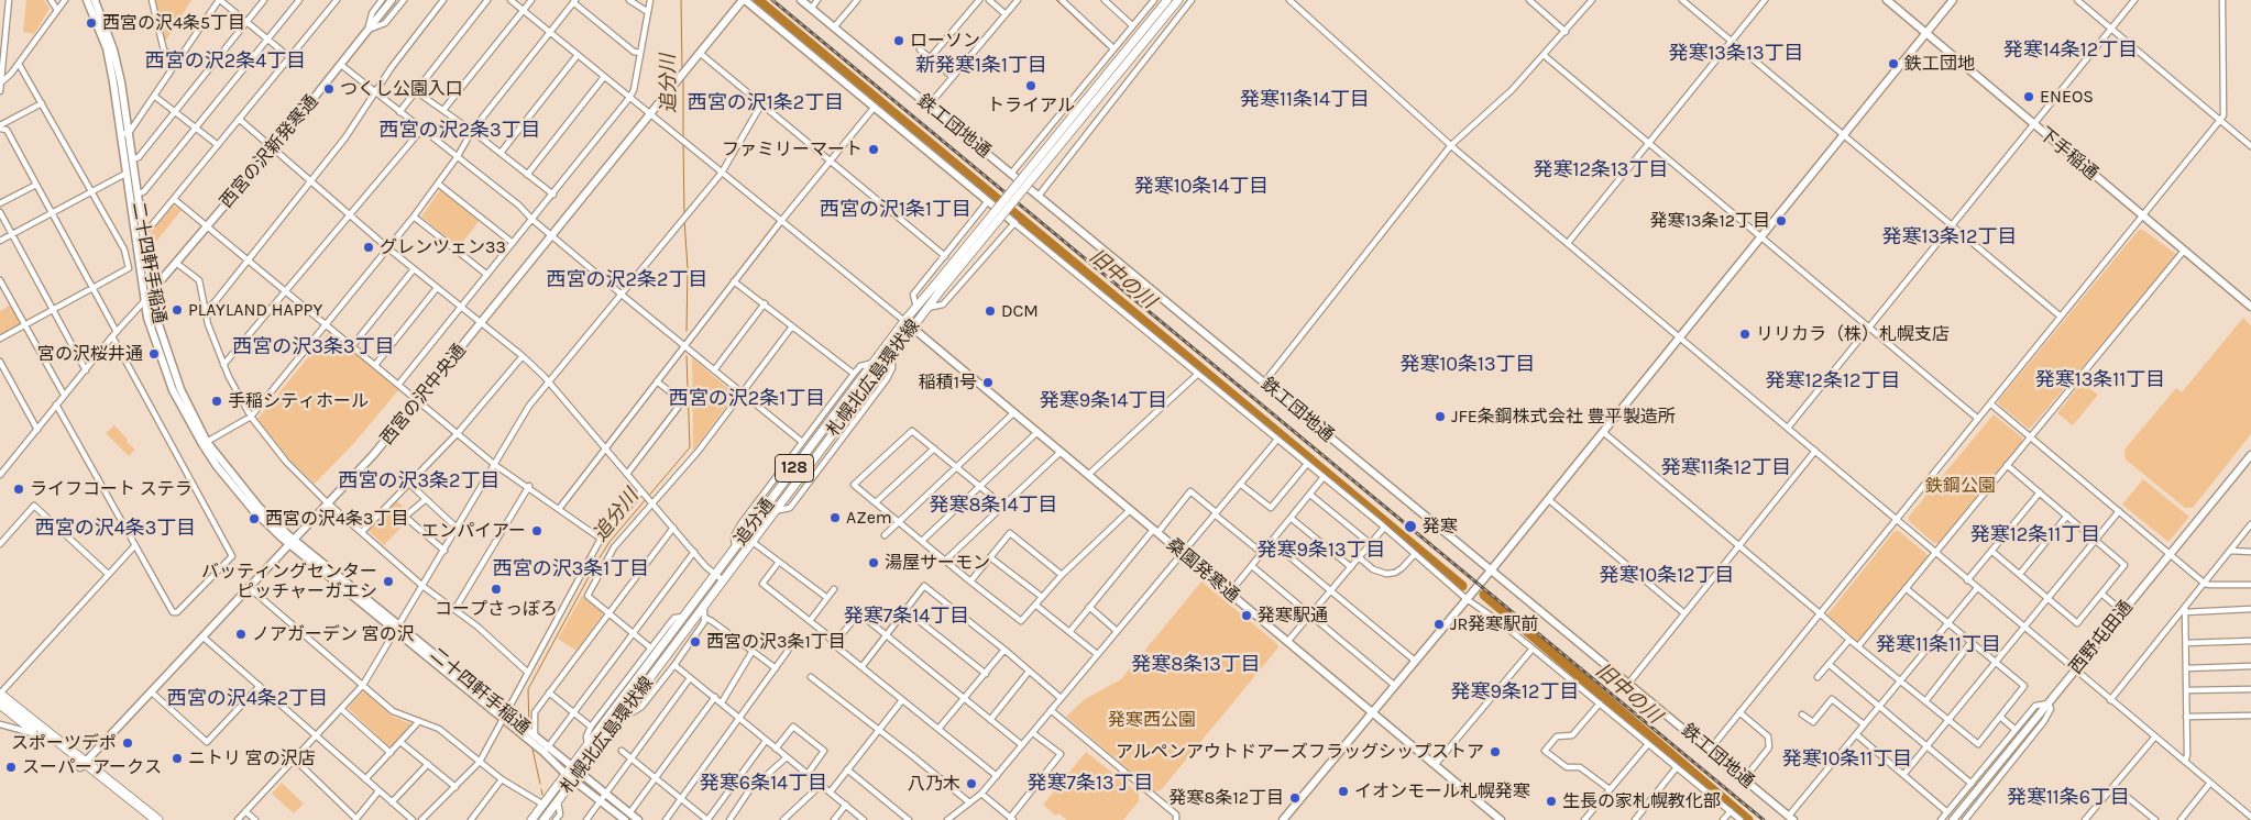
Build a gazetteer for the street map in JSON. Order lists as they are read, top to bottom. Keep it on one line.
{"streets":{"main road":["札幌北広島環状線","128","追分通"],"street":["鉄工団地通","西宮の沢新発寒通","下手稲通","二十四軒手稲通","西宮の沢中央通","桑園発寒通","西野屯田通"]},"crossings":[["西宮の沢新発寒通","二十四軒手稲通"],["二十四軒手稲通","札幌北広島環状線"],["二十四軒手稲通","西宮の沢中央通"],["札幌北広島環状線","追分通"],["札幌北広島環状線","桑園発寒通"],["追分通","桑園発寒通"]],"districts":["発寒14条12丁目","発寒13条13丁目","西宮の沢2条4丁目","新発寒1条1丁目","発寒11条14丁目","西宮の沢1条2丁目","西宮の沢2条3丁目","発寒12条13丁目","発寒10条14丁目","西宮の沢1条1丁目","発寒13条12丁目","西宮の沢2条2丁目","西宮の沢3条3丁目","発寒10条13丁目","発寒13条11丁目","発寒12条12丁目","西宮の沢2条1丁目","発寒9条14丁目","発寒11条12丁目","西宮の沢3条2丁目","発寒8条14丁目","西宮の沢4条3丁目","発寒12条11丁目","発寒9条13丁目","西宮の沢3条1丁目","発寒10条12丁目","発寒7条14丁目","発寒11条11丁目","発寒8条13丁目","発寒9条12丁目","西宮の沢4条2丁目","発寒10条11丁目","発寒6条14丁目","発寒7条13丁目","発寒11条6丁目"],"water":["追分川","旧中の川"],"parks":["鉄鋼公園","発寒西公園"],"places":["西宮の沢4条5丁目","ローソン","鉄工団地","トライアル","つくし公園入口","ENEOS","ファミリーマート","発寒13条12丁目","グレンツェン33","PLAYLAND HAPPY","DCM","リリカラ（株）札幌支店","宮の沢桜井通","稲積1号","手稲シティホール","JFE条鋼株式会社 豊平製造所","ライフコート ステラ","AZem","西宮の沢4条3丁目","発寒","エンパイアー","湯屋サーモン","バッティングセンター ピッチャーガエシ","コープさっぽろ","発寒駅通","JR発寒駅前","ノアガーデン 宮の沢","西宮の沢3条1丁目","スポーツデポ","アルペンアウトドアーズフラッグシップストア","ニトリ 宮の沢店","スーパーアークス","八乃木","イオンモール札幌発寒","発寒8条12丁目","生長の家札幌教化部"]}
